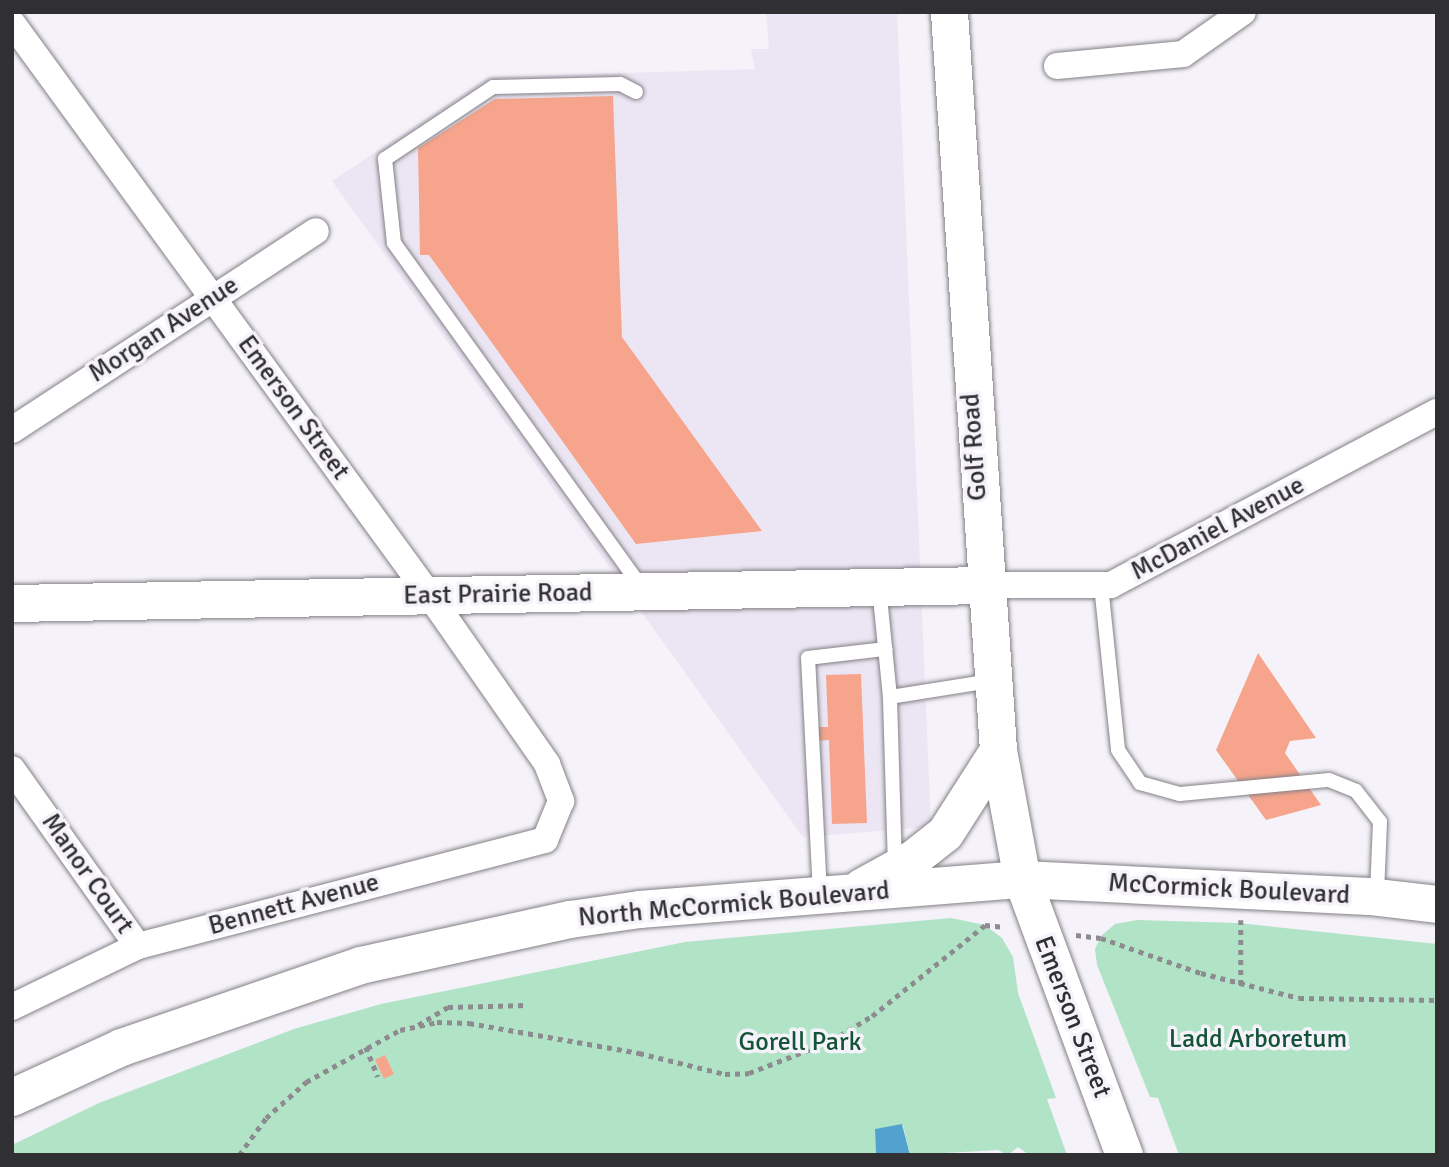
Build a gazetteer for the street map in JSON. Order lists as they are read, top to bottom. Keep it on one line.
{"streets":{"main road":["Emerson Street","Golf Road","East Prairie Road","McCormick Boulevard","North McCormick Boulevard"],"street":["Morgan Avenue","McDaniel Avenue","Manor Court","Bennett Avenue"]},"crossings":[["Morgan Avenue","Emerson Street"],["Emerson Street","Golf Road"],["Emerson Street","East Prairie Road"],["Emerson Street","McCormick Boulevard"],["Emerson Street","Bennett Avenue"],["Emerson Street","North McCormick Boulevard"],["Golf Road","McDaniel Avenue"],["Golf Road","East Prairie Road"],["Golf Road","McCormick Boulevard"],["Golf Road","North McCormick Boulevard"],["McDaniel Avenue","East Prairie Road"],["Manor Court","Bennett Avenue"],["McCormick Boulevard","North McCormick Boulevard"]],"parks":["Ladd Arboretum","Gorell Park"]}
